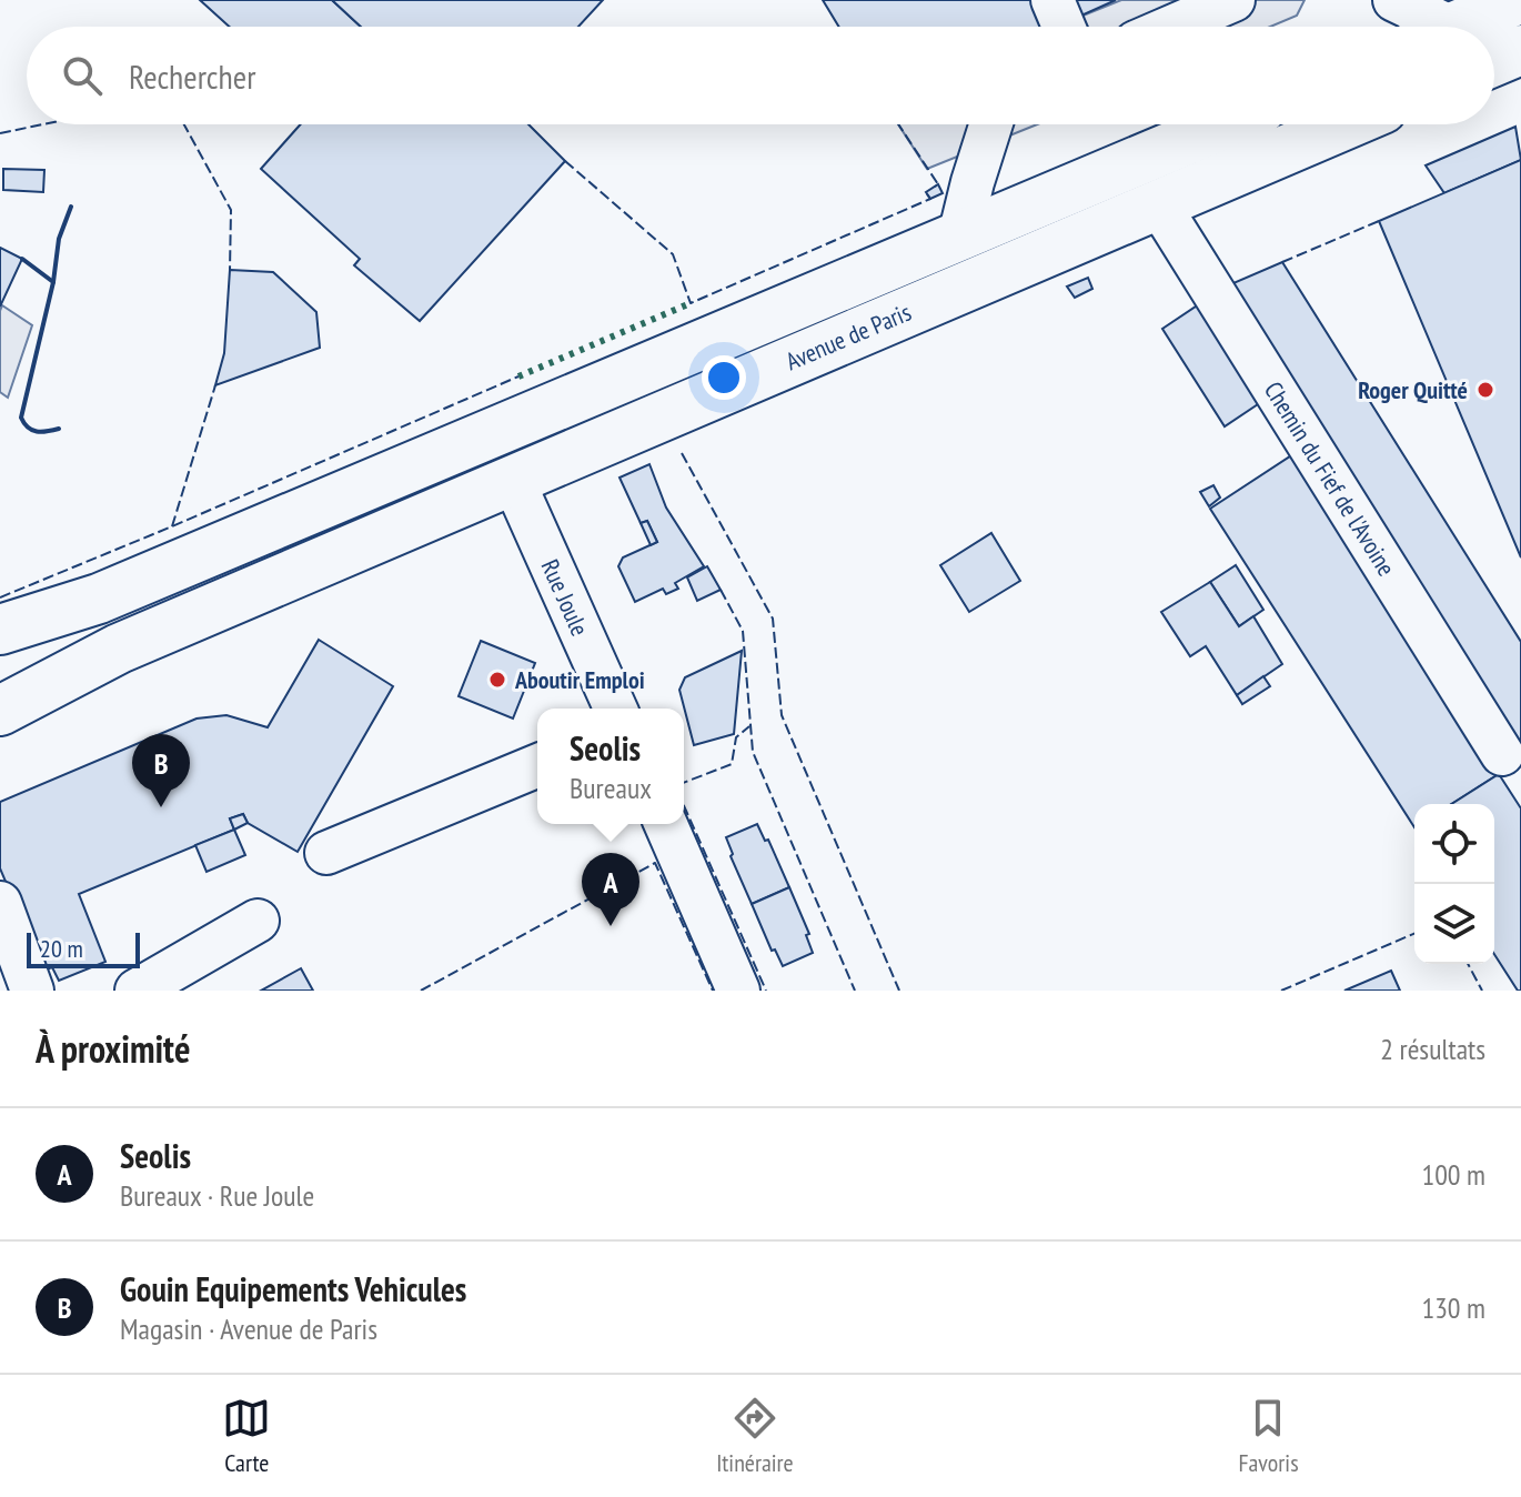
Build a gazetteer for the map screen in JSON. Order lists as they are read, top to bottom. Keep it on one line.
{"streets":{"main road":["Avenue de Paris"],"street":["Chemin du Fief de l'Avoine","Rue Joule"]},"crossings":[["Avenue de Paris","Chemin du Fief de l'Avoine"],["Avenue de Paris","Rue Joule"]],"places":["Roger Quitté","Aboutir Emploi"],"scale_bar":"20 m","page":{"search":"Rechercher","popup":["Seolis","Bureaux"],"pins":["B","A"],"scale":"20 m","heading":["À proximité","2 résultats"],"list":[{"mark":"A","name":"Seolis","note":"Bureaux · Rue Joule","value":"100 m"},{"mark":"B","name":"Gouin Equipements Vehicules","note":"Magasin · Avenue de Paris","value":"130 m"}],"nav":["Carte","Itinéraire","Favoris"]}}
